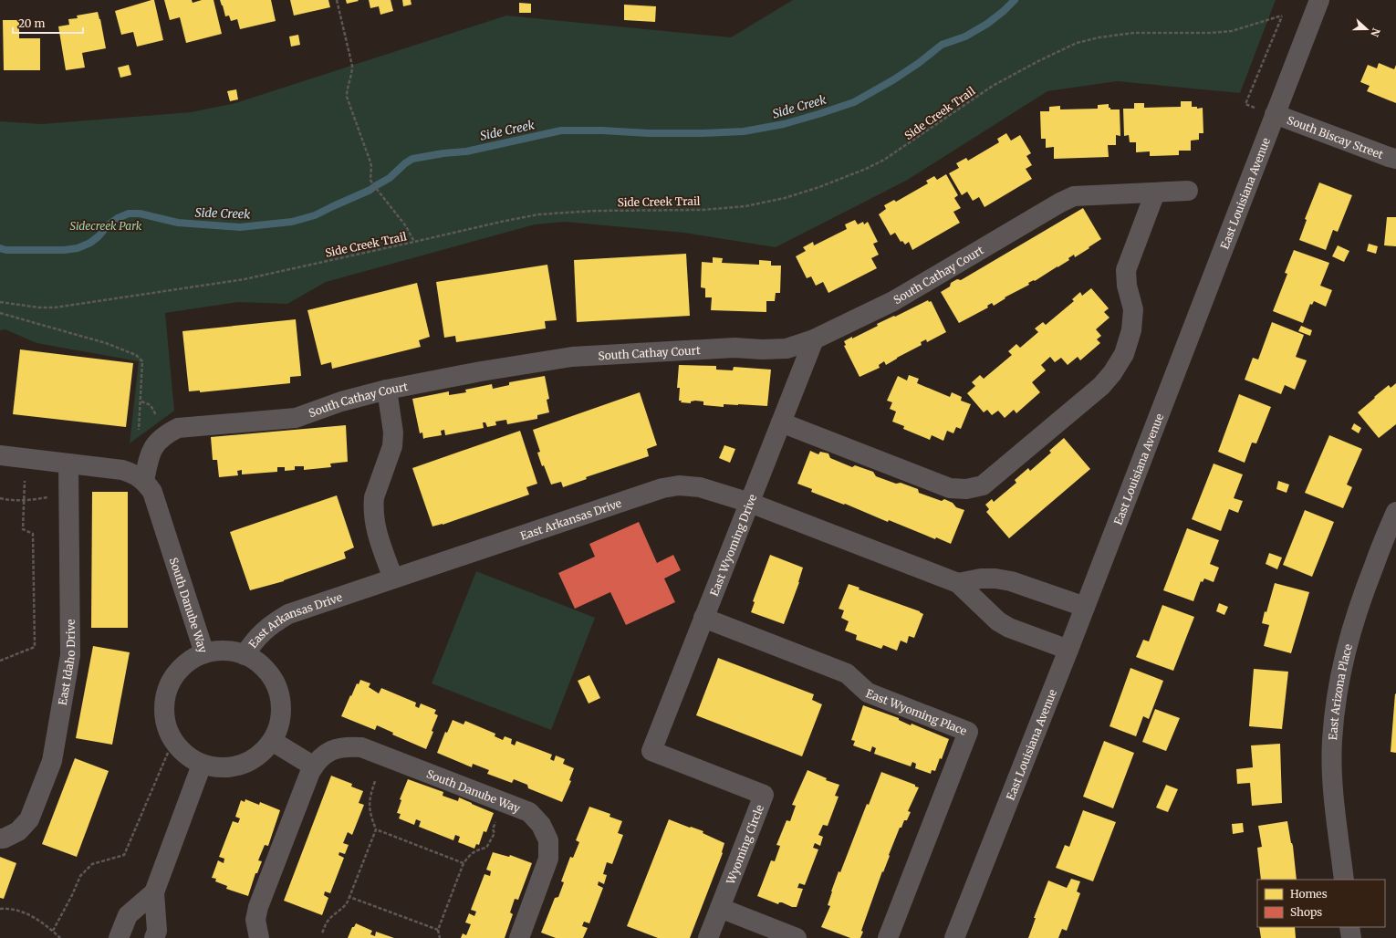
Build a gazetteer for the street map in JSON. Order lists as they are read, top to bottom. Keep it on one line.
{"streets":{"street":["South Biscay Street","East Louisiana Avenue","South Cathay Court","East Arkansas Drive","East Wyoming Drive","South Danube Way","East Idaho Drive","East Arizona Place","East Wyoming Place","Wyoming Circle"],"path":["Side Creek Trail"]},"crossings":[["Side Creek Trail","South Biscay Street"],["Side Creek Trail","East Louisiana Avenue"],["South Biscay Street","East Louisiana Avenue"],["South Cathay Court","East Wyoming Drive"],["South Cathay Court","South Danube Way"],["East Arkansas Drive","East Wyoming Drive"],["East Arkansas Drive","South Danube Way"],["East Wyoming Drive","East Wyoming Place"],["East Wyoming Drive","Wyoming Circle"],["South Danube Way","East Idaho Drive"]],"water":["Side Creek"],"parks":["Sidecreek Park"],"legend":["Homes","Shops"],"scale_bar":"20 m","north":"right"}
